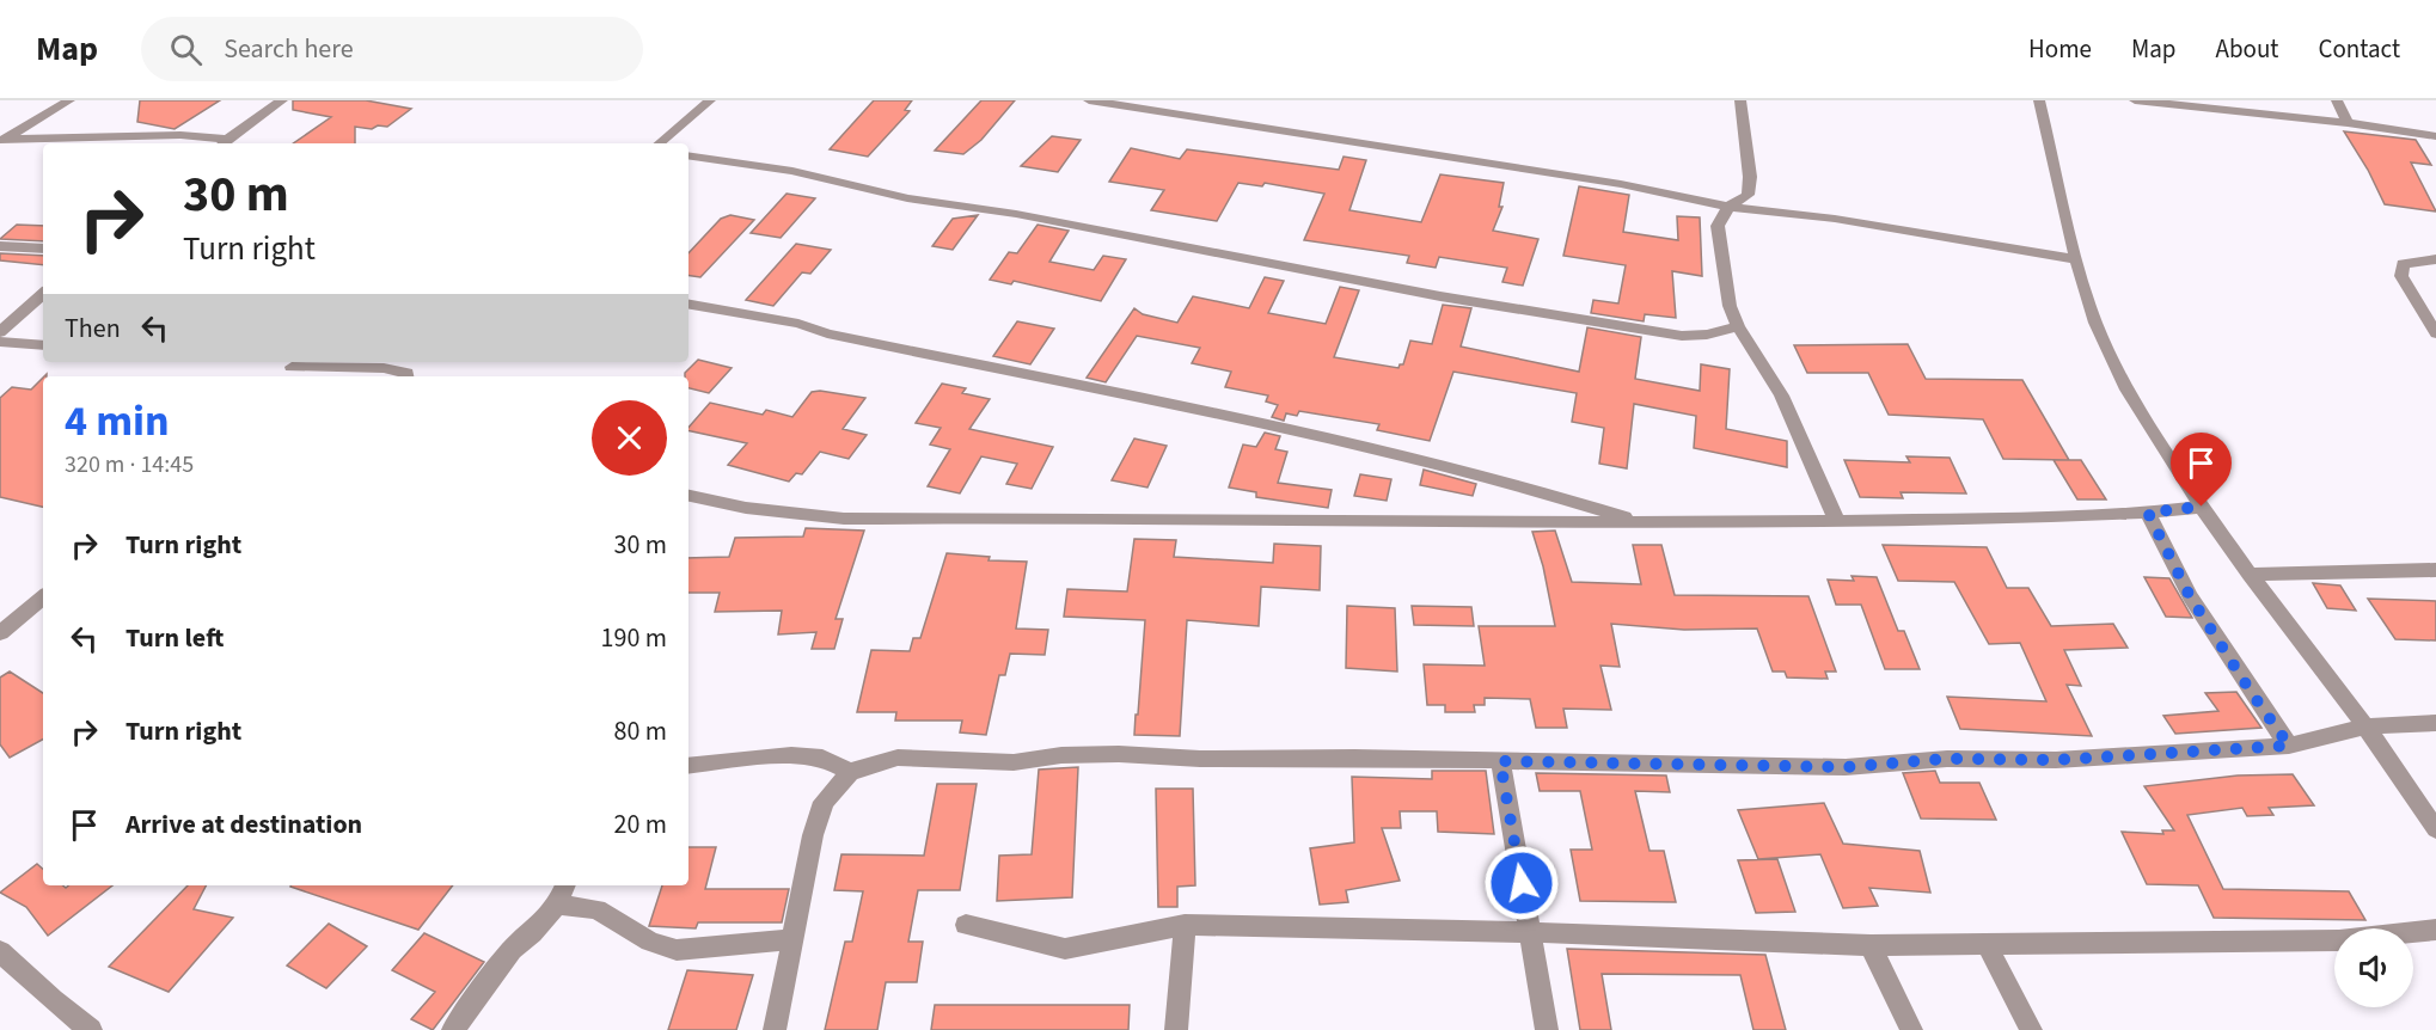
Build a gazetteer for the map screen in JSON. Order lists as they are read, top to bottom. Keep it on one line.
{"page":{"header":"Map","search":"Search here","nav":["Home","Map","About","Contact"],"turn":["30 m","Turn right"],"then":"Then","heading":["4 min","320 m · 14:45"],"list":[{"name":"Turn right","value":"30 m"},{"name":"Turn left","value":"190 m"},{"name":"Turn right","value":"80 m"},{"name":"Arrive at destination","value":"20 m"}]}}
